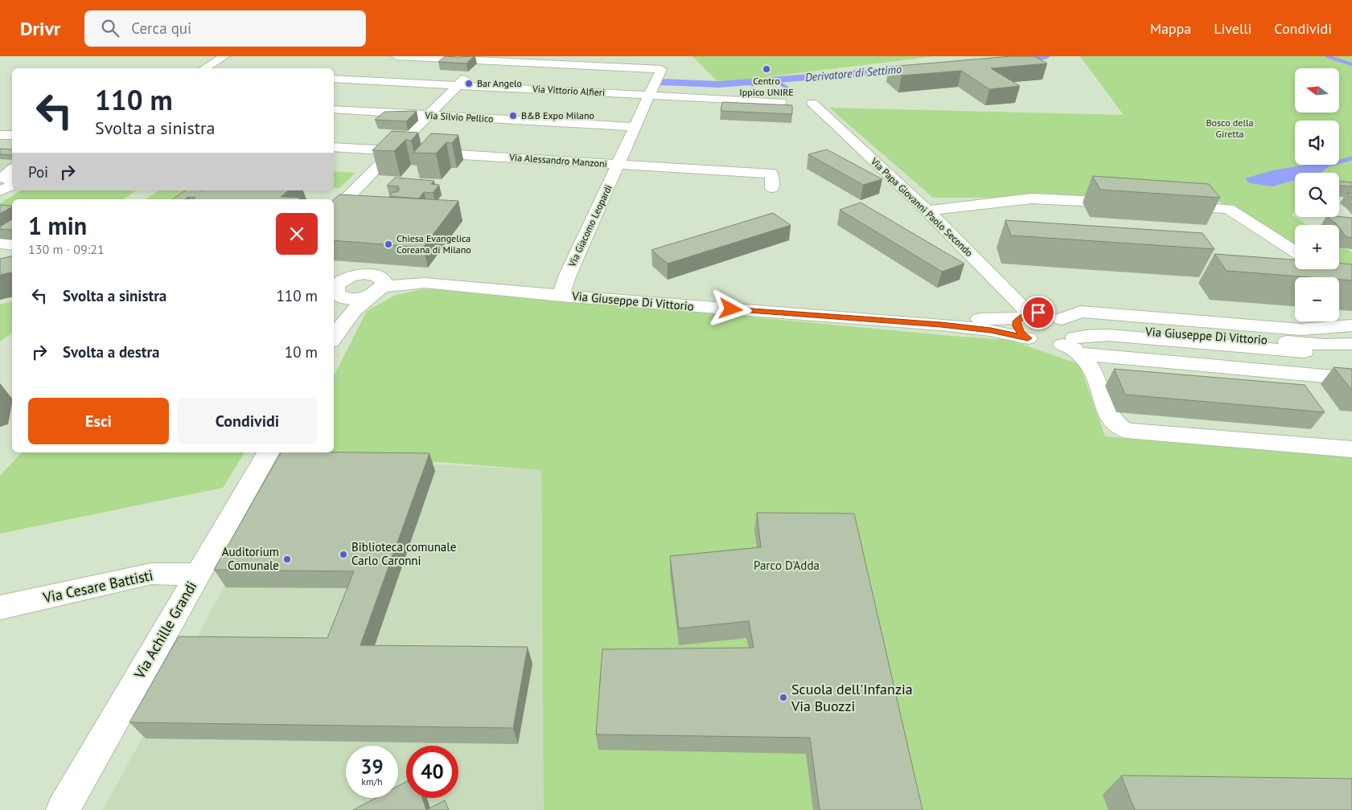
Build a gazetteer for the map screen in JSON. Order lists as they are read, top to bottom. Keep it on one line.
{"streets":{"street":["Via Vittorio Alfieri","Via Silvio Pellico","Via Alessandro Manzoni","Via Papa Giovanni Paolo Secondo","Via Giacomo Leopardi","Via Giuseppe Di Vittorio","Via Cesare Battisti","Via Achille Grandi"]},"crossings":[["Via Vittorio Alfieri","Via Giacomo Leopardi"],["Via Silvio Pellico","Via Giacomo Leopardi"],["Via Alessandro Manzoni","Via Giacomo Leopardi"],["Via Papa Giovanni Paolo Secondo","Via Giuseppe Di Vittorio"],["Via Giacomo Leopardi","Via Giuseppe Di Vittorio"],["Via Cesare Battisti","Via Achille Grandi"]],"water":["Derivatore di Settimo"],"parks":["Bosco della Giretta","Parco D'Adda"],"places":["Centro Ippico UNIRE","Bar Angelo","B&B Expo Milano","Chiesa Evangelica Coreana di Milano","Biblioteca comunale Carlo Caronni","Auditorium Comunale","Scuola dell'Infanzia Via Buozzi"],"north":"left","page":{"header":"Drivr","search":"Cerca qui","nav":["Mappa","Livelli","Condividi"],"map_buttons":["+","−"],"turn":["110 m","Svolta a sinistra"],"then":"Poi","heading":["1 min","130 m · 09:21"],"list":[{"name":"Svolta a sinistra","value":"110 m"},{"name":"Svolta a destra","value":"10 m"}],"buttons":["Esci","Condividi"],"speed":"39 km/h","limit":"40"}}
